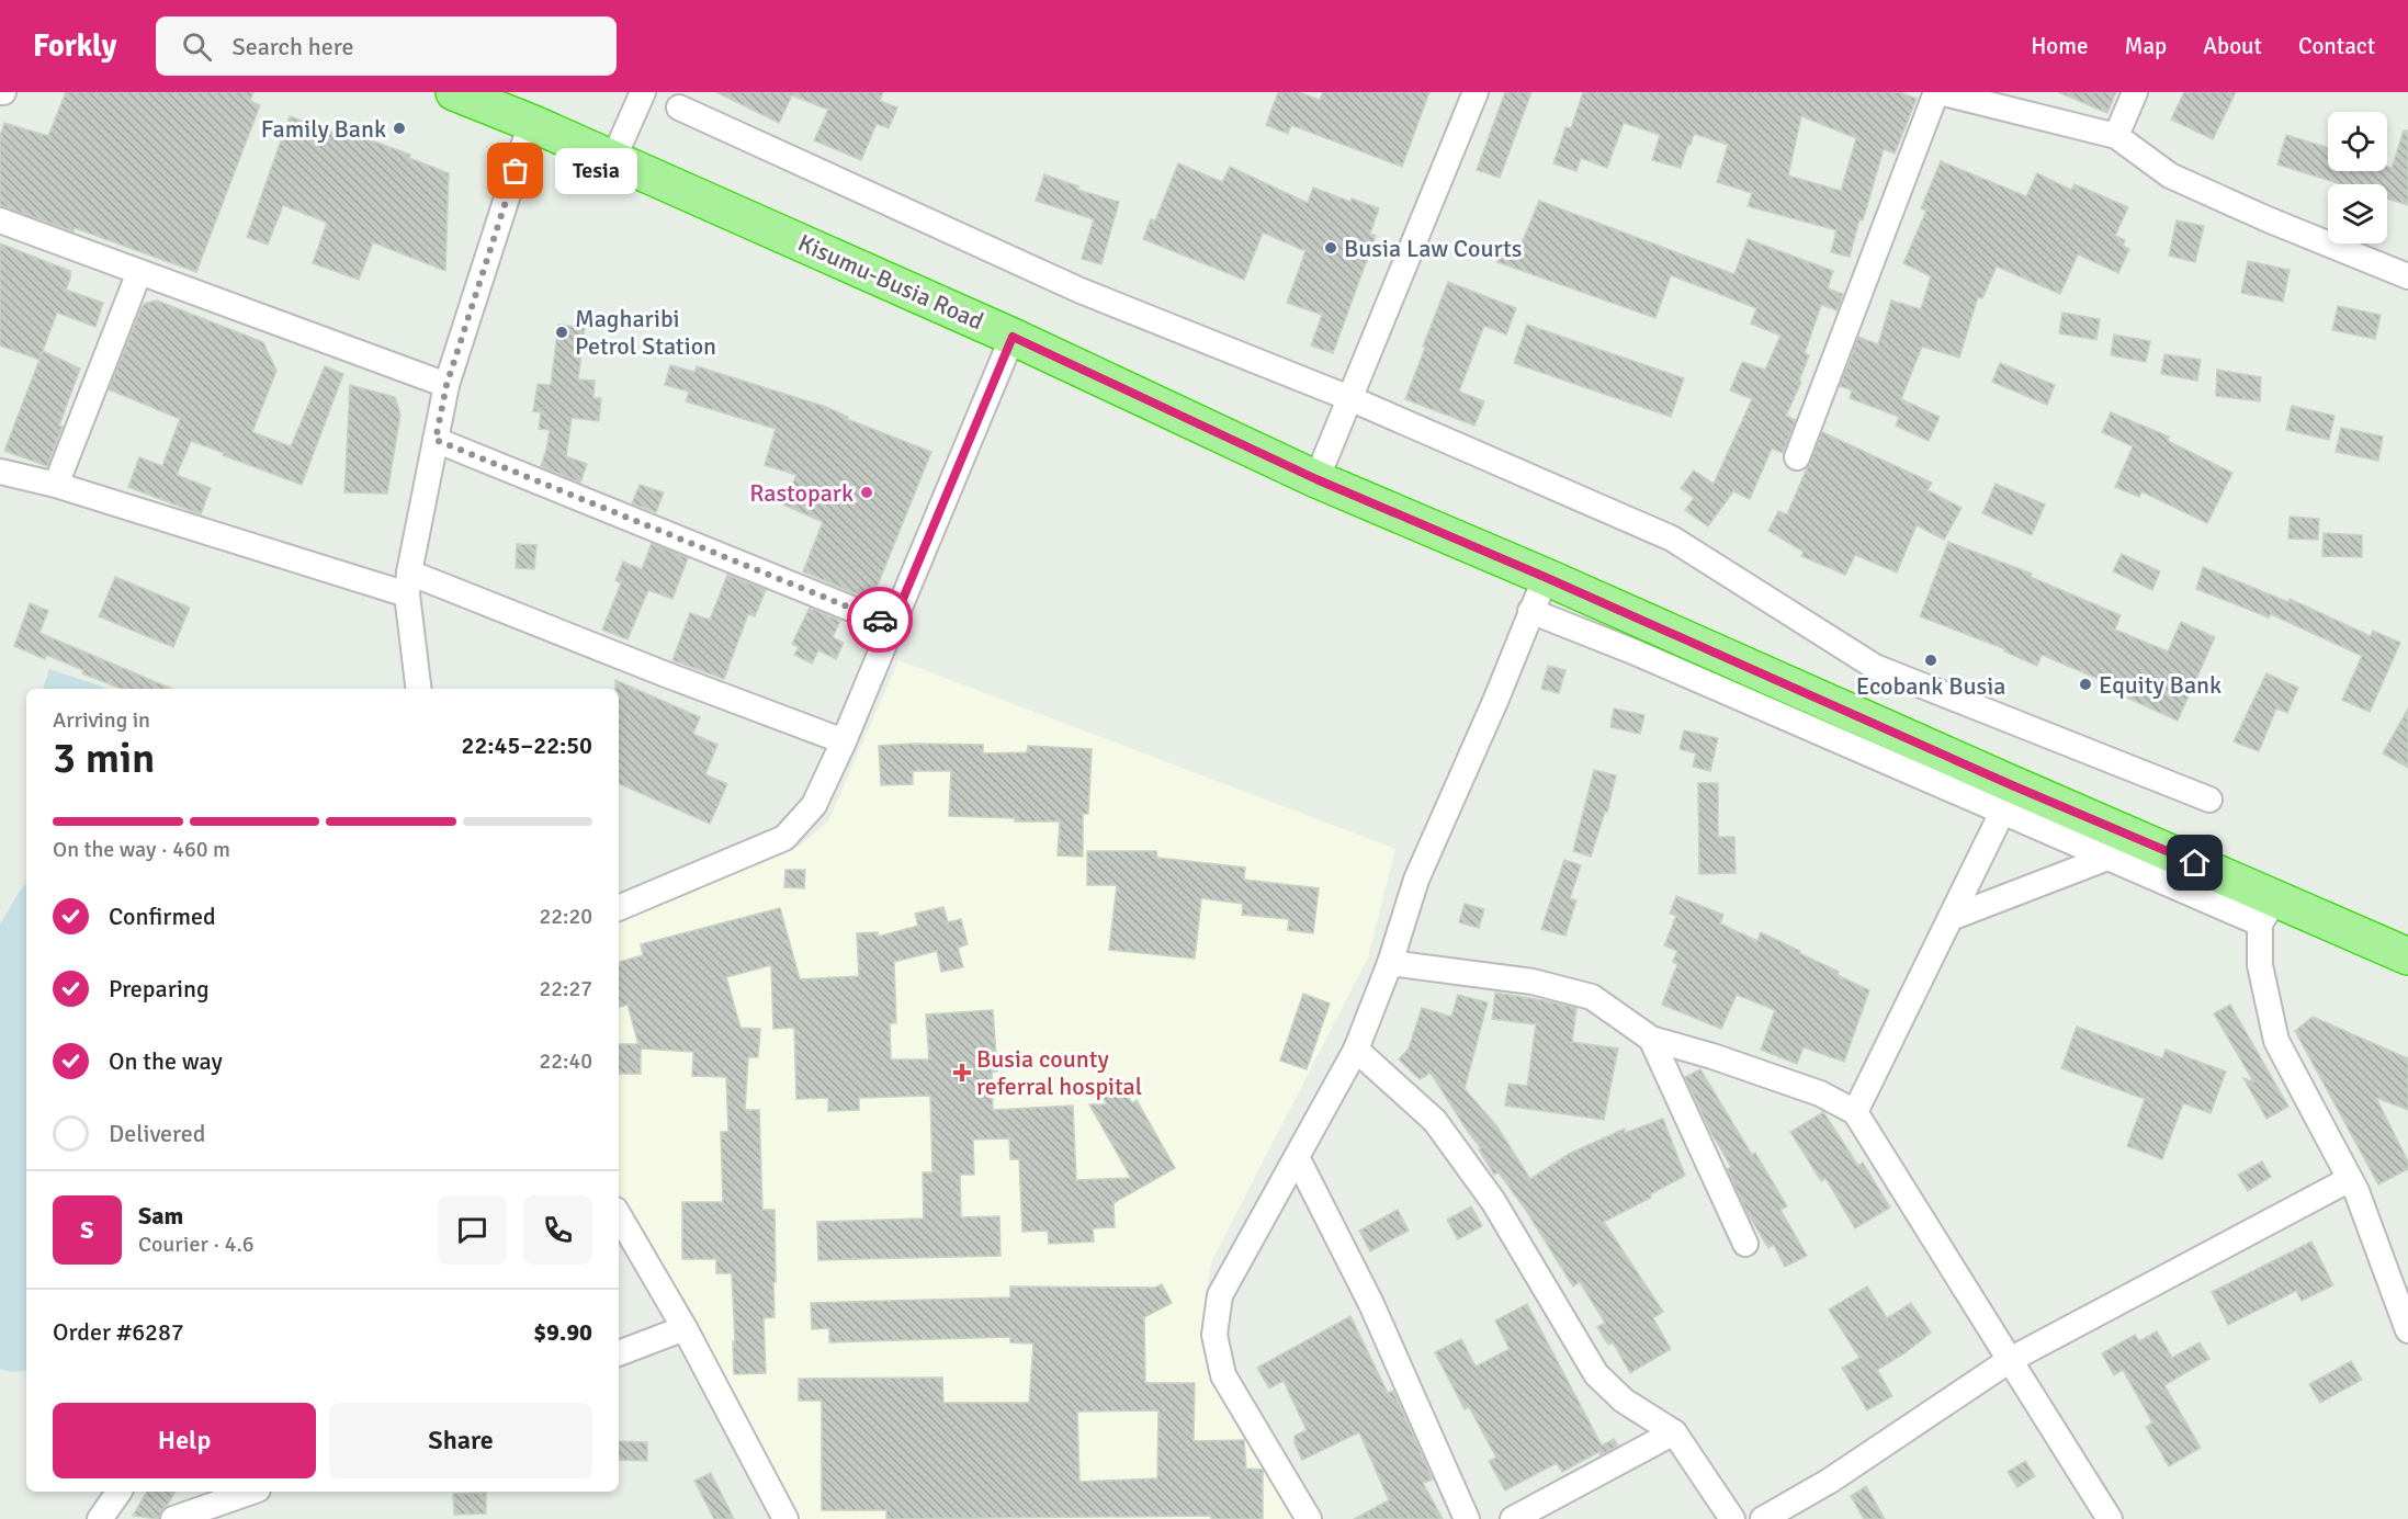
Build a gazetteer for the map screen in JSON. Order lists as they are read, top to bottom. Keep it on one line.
{"streets":{"highway":["Kisumu-Busia Road"]},"places":{"other":["Family Bank","Tesia","Busia Law Courts","Magharibi Petrol Station","Rastopark","Ecobank Busia","Equity Bank"],"health":["Busia county referral hospital"]},"page":{"header":"Forkly","search":"Search here","nav":["Home","Map","About","Contact"],"bubble":"Tesia","heading":["3 min","Arriving in","22:45–22:50"],"panel":["Sam","Courier · 4.6","Order #6287","$9.90"],"bar":"On the way · 460 m","list":[["Confirmed","22:20"],["Preparing","22:27"],["On the way","22:40"],"Delivered"],"round":"S","buttons":["Help","Share"]}}
